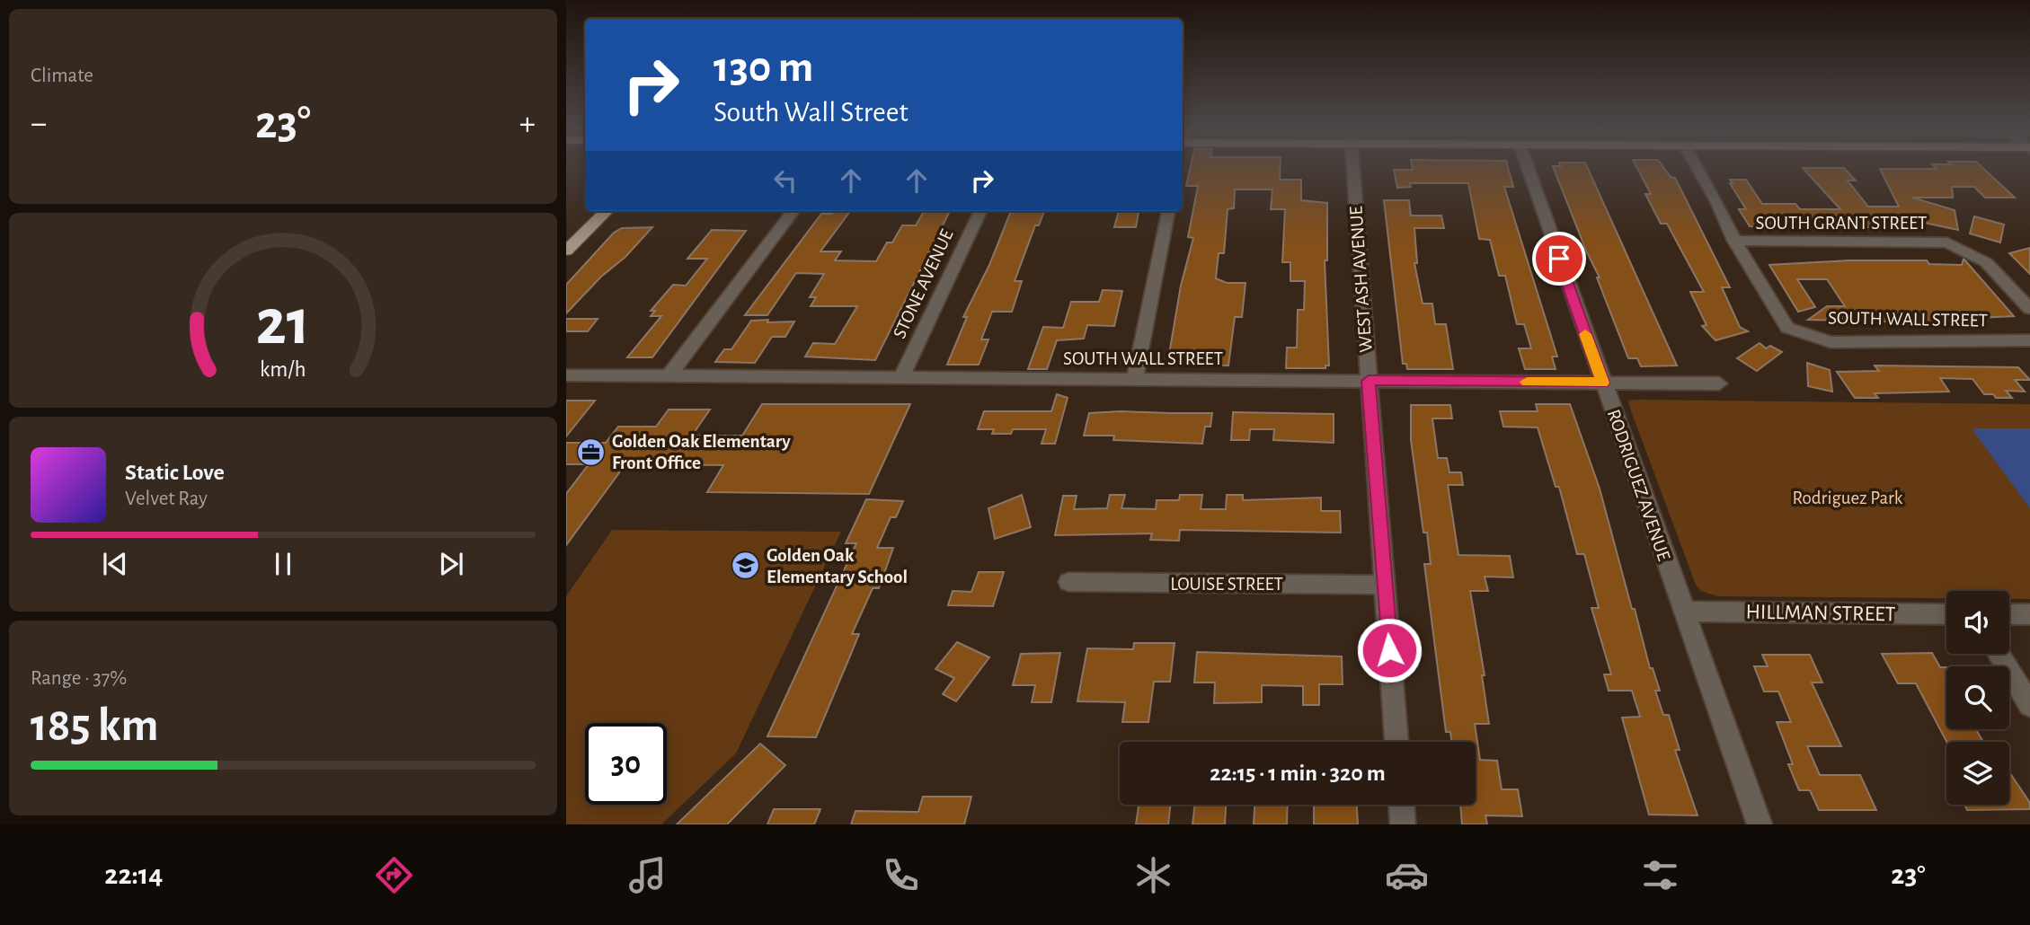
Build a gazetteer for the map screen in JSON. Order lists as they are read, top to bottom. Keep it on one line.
{"streets":{"street":["SOUTH GRANT STREET","WEST ASH AVENUE","STONE AVENUE","SOUTH WALL STREET","RODRIGUEZ AVENUE","LOUISE STREET","HILLMAN STREET"]},"crossings":[["SOUTH GRANT STREET","SOUTH WALL STREET"],["WEST ASH AVENUE","SOUTH WALL STREET"],["WEST ASH AVENUE","LOUISE STREET"],["STONE AVENUE","SOUTH WALL STREET"],["SOUTH WALL STREET","RODRIGUEZ AVENUE"],["RODRIGUEZ AVENUE","HILLMAN STREET"]],"parks":["Rodriguez Park"],"places":{"office":["Golden Oak Elementary Front Office"],"school or university":["Golden Oak Elementary School"]},"page":{"tile":["Climate",["Range · 37%","185 km"]],"turn":["130 m","South Wall Street"],"heat":["−","23°","+"],"song":["Static Love","Velvet Ray"],"limit":"30","trip":"22:15 · 1 min · 320 m","tabs":["22:14","23°"],"gauge":["21","km/h"]}}
